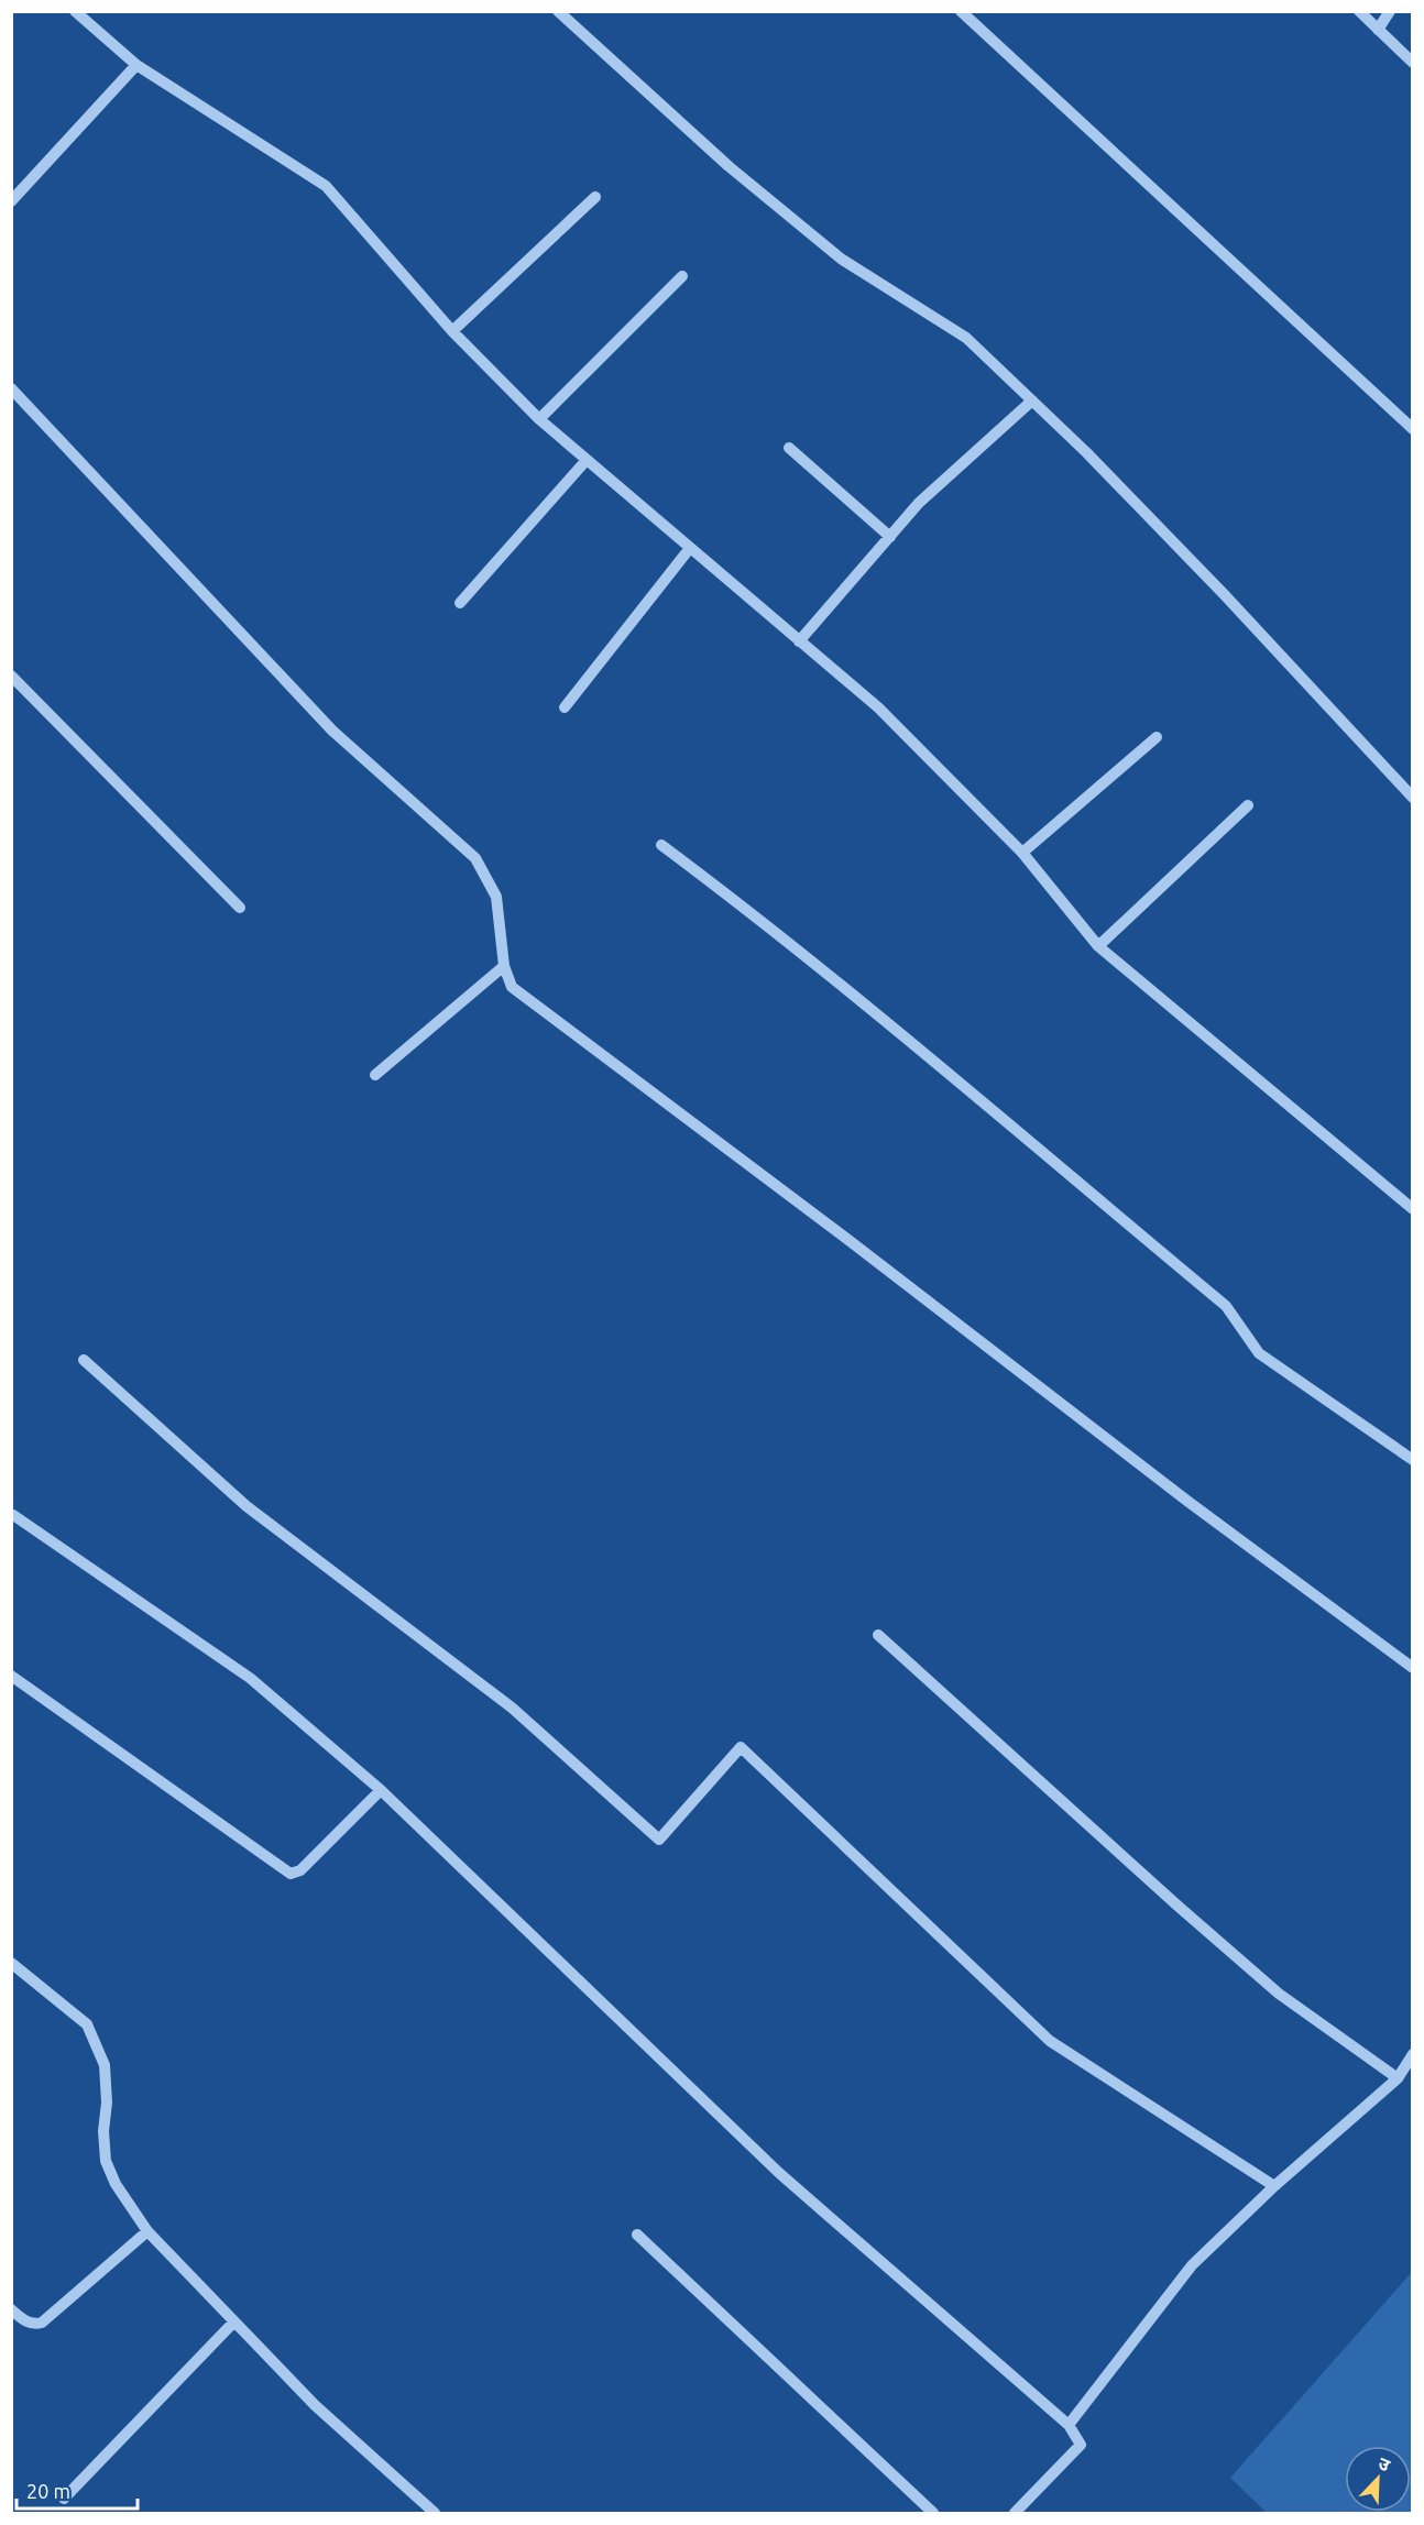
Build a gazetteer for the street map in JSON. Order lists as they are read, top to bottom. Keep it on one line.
{"scale_bar":"20 m","north":"top right"}
